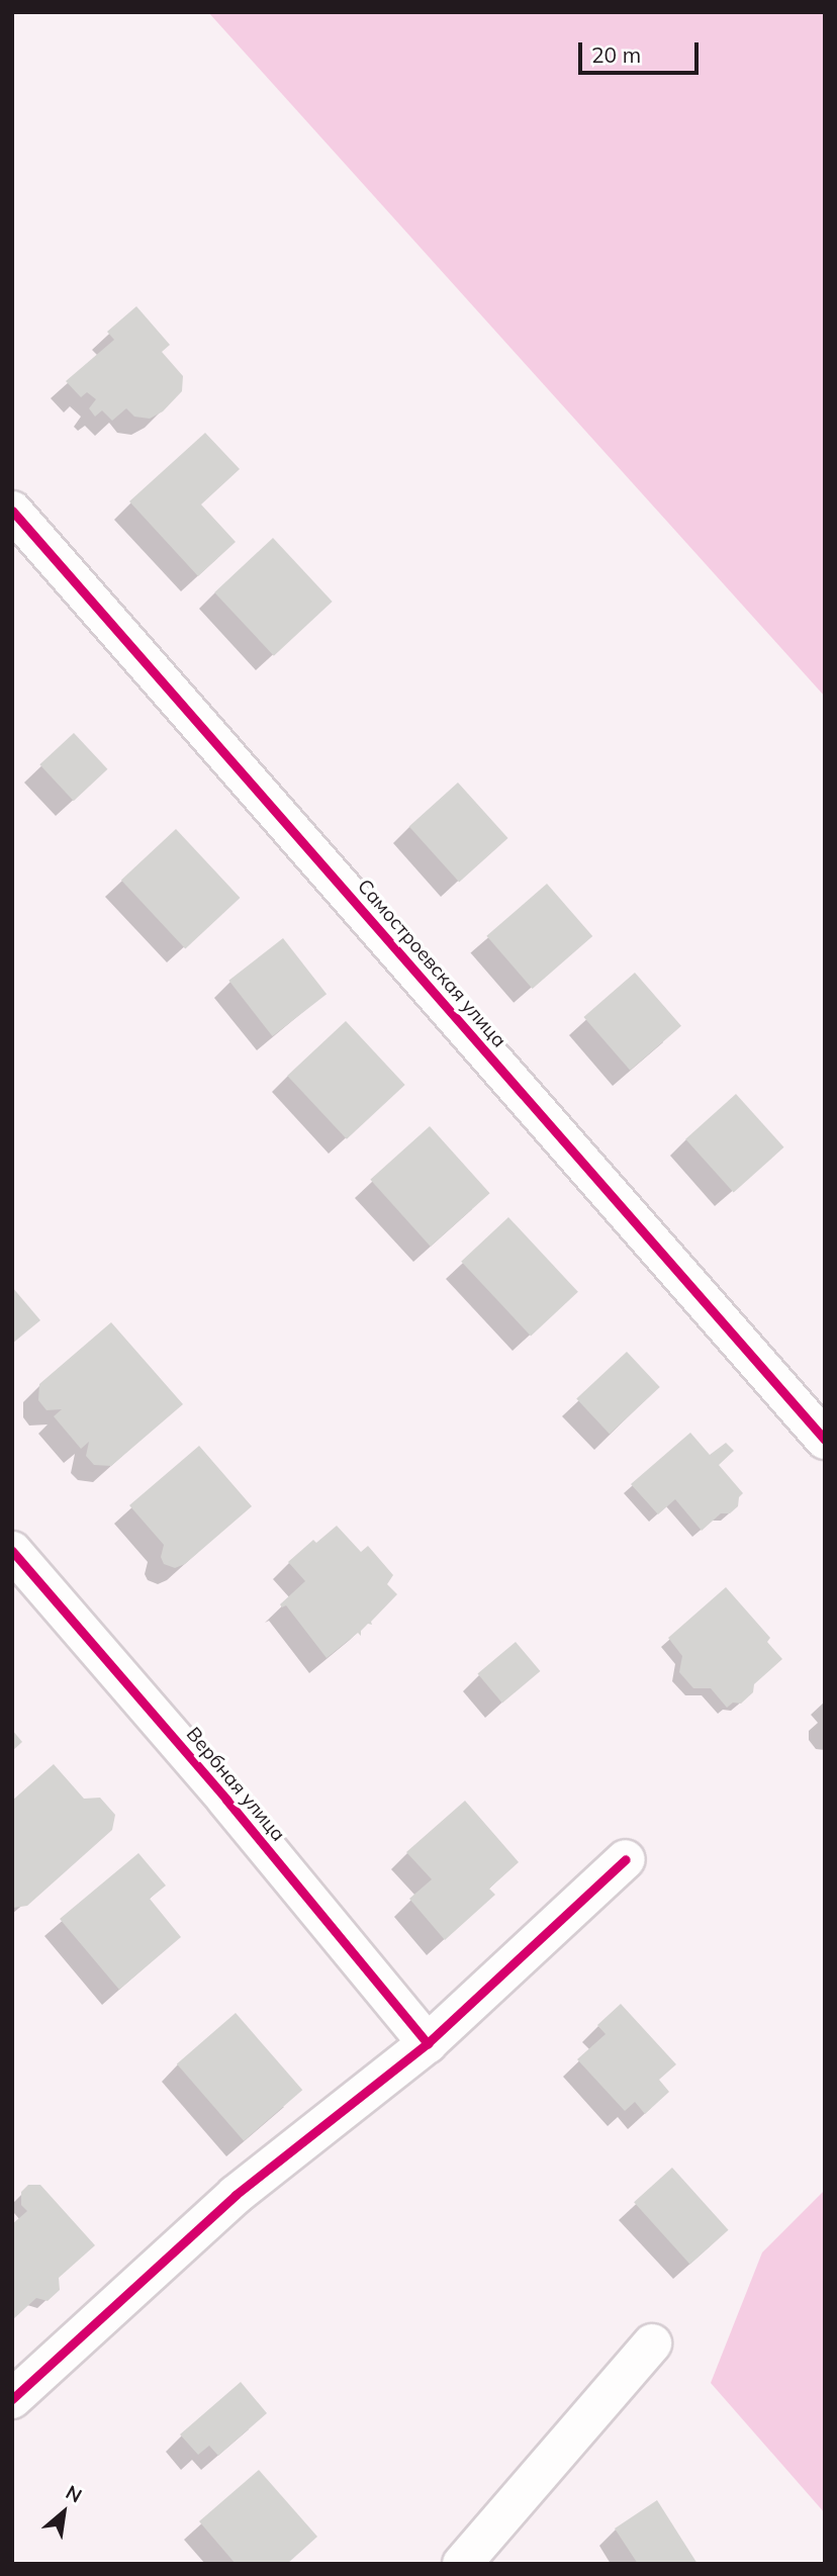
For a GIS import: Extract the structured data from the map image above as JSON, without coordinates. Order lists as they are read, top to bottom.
{
  "streets": {
    "street": ["Самостроевская улица", "Вербная улица"]
  },
  "scale_bar": "20 m",
  "north": "top right"
}
